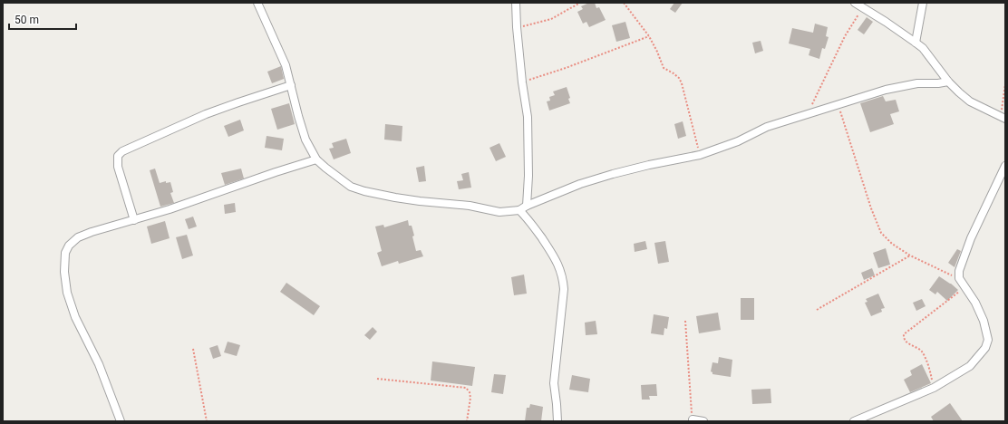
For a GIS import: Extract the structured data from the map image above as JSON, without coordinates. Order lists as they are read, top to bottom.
{
  "scale_bar": "50 m"
}
